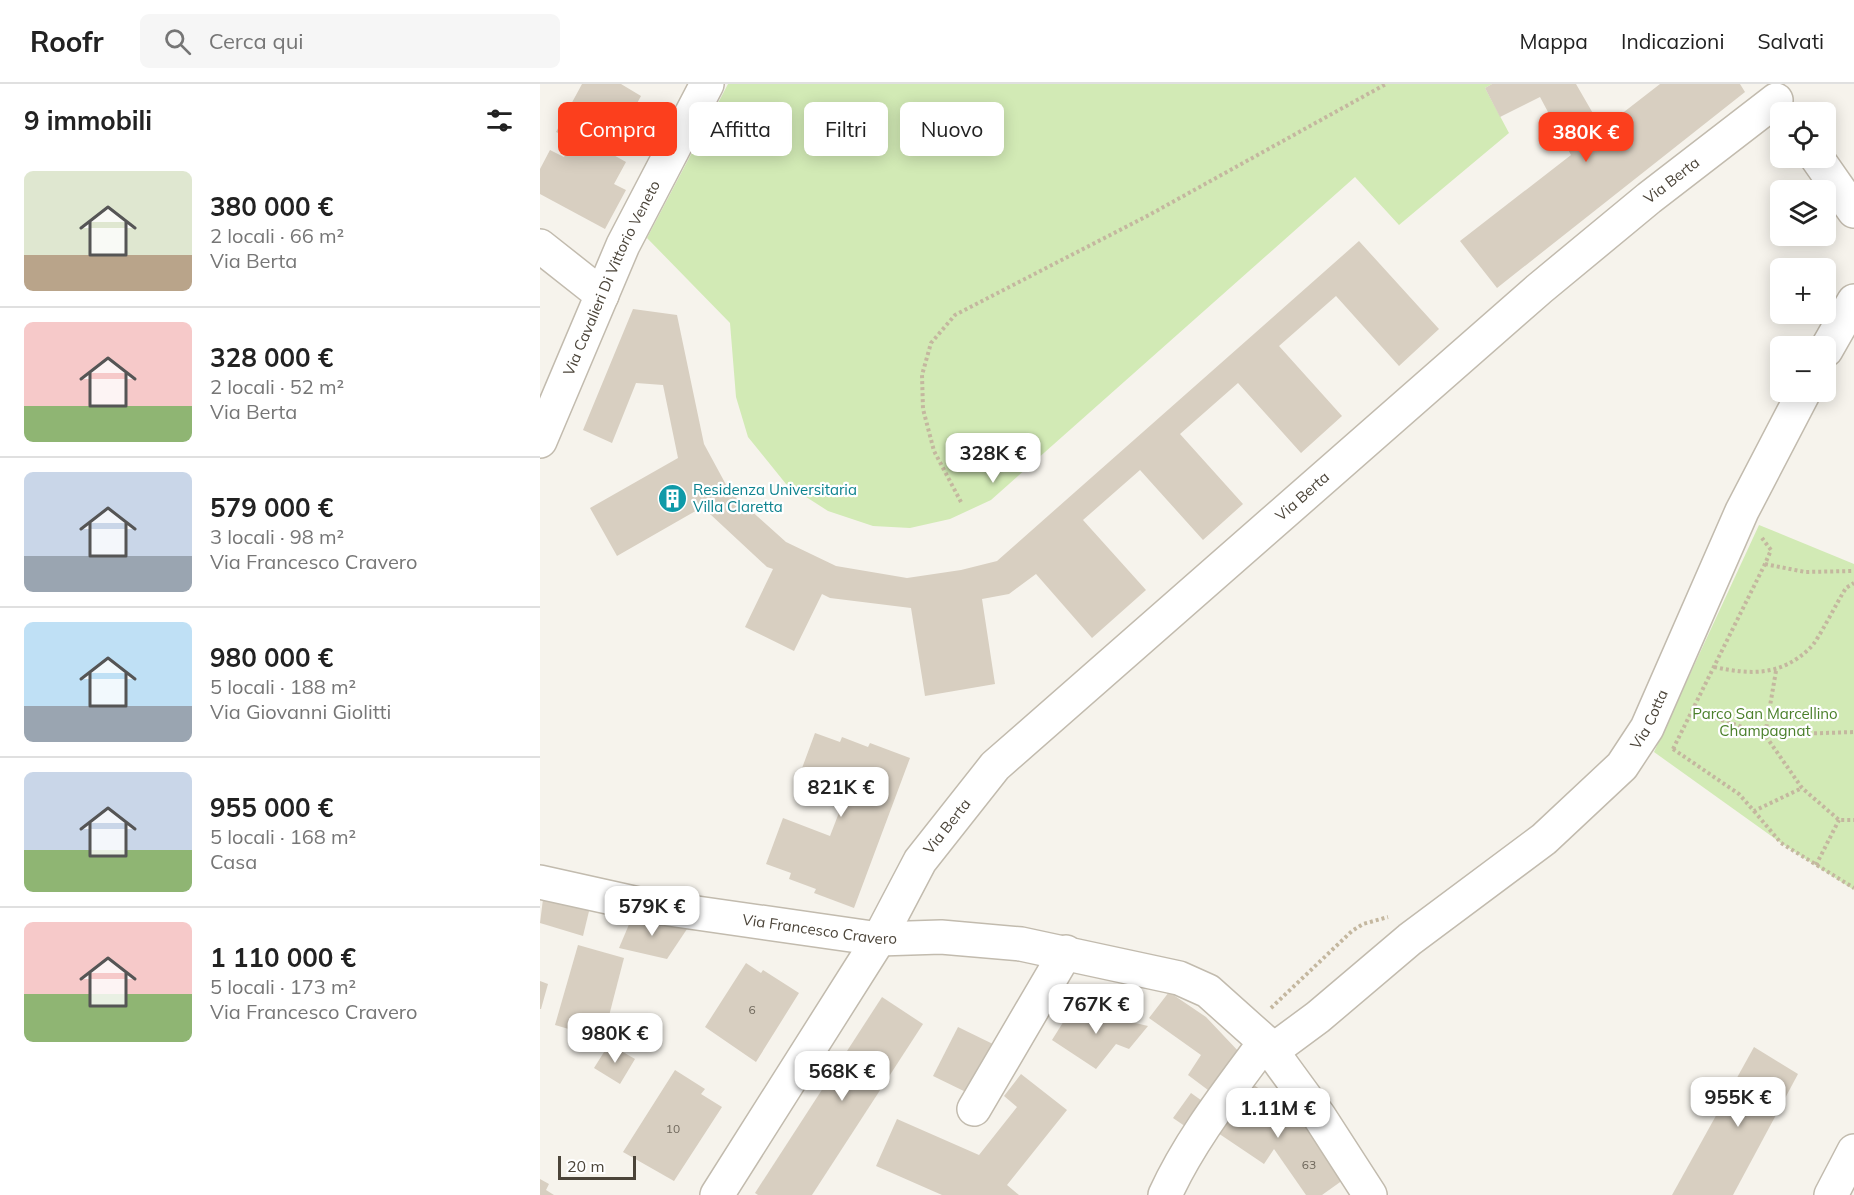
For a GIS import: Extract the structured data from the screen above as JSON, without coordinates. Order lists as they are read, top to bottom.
{
  "streets": {
    "street": [
      "Via Berta",
      "Via Cavalieri Di Vittorio Veneto",
      "Via Cotta",
      "Via Francesco Cravero"
    ]
  },
  "crossings": [
    ["Via Berta", "Via Francesco Cravero"],
    ["Via Cotta", "Via Francesco Cravero"]
  ],
  "parks": ["Parco San Marcellino Champagnat"],
  "places": {
    "building": ["Residenza Universitaria Villa Claretta"]
  },
  "house_numbers": ["6", "10", "63"],
  "scale_bar": "20 m",
  "page": {
    "header": "Roofr",
    "search": "Cerca qui",
    "nav": ["Mappa", "Indicazioni", "Salvati"],
    "heading": "9 immobili",
    "map_buttons": ["+", "−"],
    "chip": [
      "Compra",
      "Affitta",
      "Filtri",
      "Nuovo"
    ],
    "price": [
      "380K €",
      "328K €",
      "821K €",
      "579K €",
      "767K €",
      "980K €",
      "568K €",
      "955K €",
      "1.11M €"
    ],
    "list": [
      {
        "name": "380 000 €",
        "note": "2 locali · 66 m² · Via Berta"
      },
      {
        "name": "328 000 €",
        "note": "2 locali · 52 m² · Via Berta"
      },
      {
        "name": "579 000 €",
        "note": "3 locali · 98 m² · Via Francesco Cravero"
      },
      {
        "name": "980 000 €",
        "note": "5 locali · 188 m² · Via Giovanni Giolitti"
      },
      {
        "name": "955 000 €",
        "note": "5 locali · 168 m² · Casa"
      },
      {
        "name": "1 110 000 €",
        "note": "5 locali · 173 m² · Via Francesco Cravero"
      }
    ],
    "scale": "20 m"
  }
}
